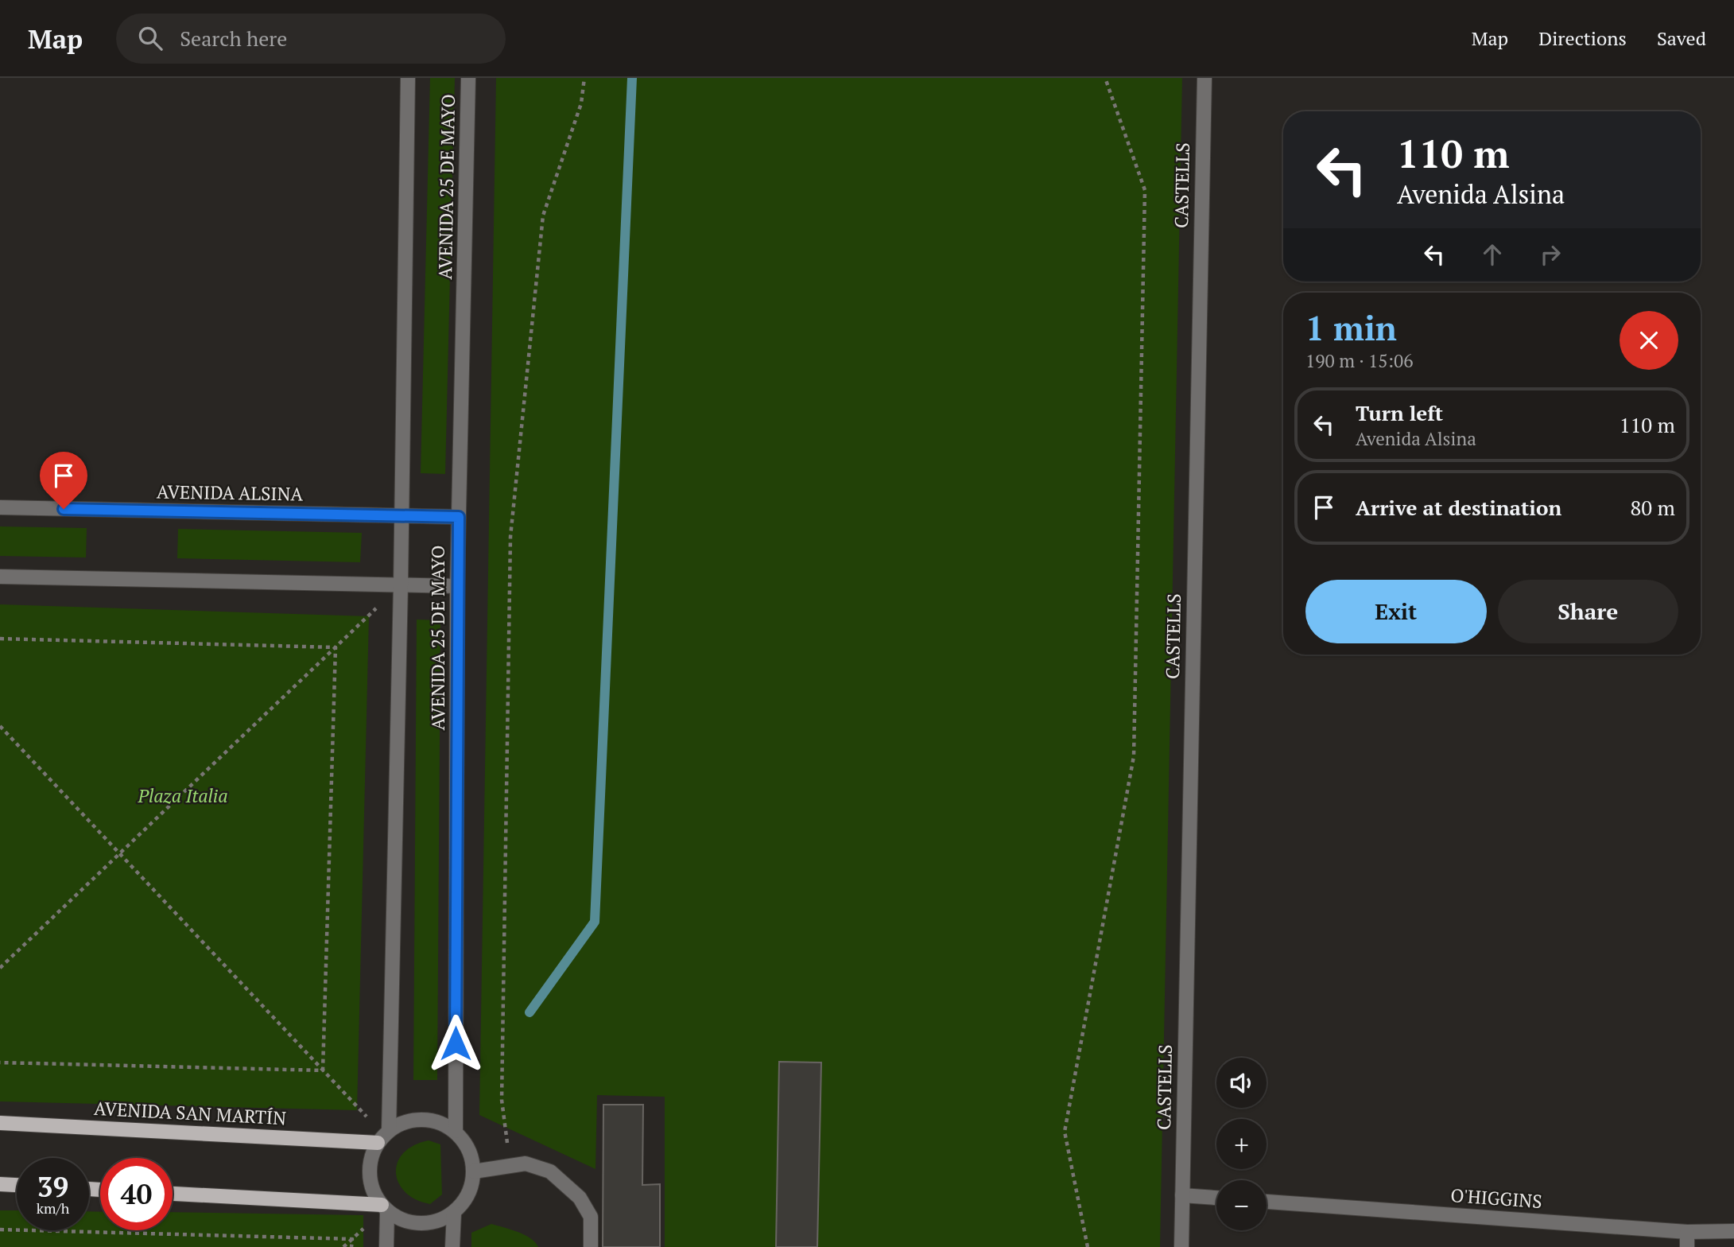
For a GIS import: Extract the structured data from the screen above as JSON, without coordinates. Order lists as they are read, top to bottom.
{
  "streets": {
    "main road": ["AVENIDA SAN MARTÍN"],
    "street": [
      "CASTELLS",
      "AVENIDA 25 DE MAYO",
      "AVENIDA ALSINA",
      "O'HIGGINS"
    ]
  },
  "crossings": [
    ["AVENIDA 25 DE MAYO", "AVENIDA ALSINA"],
    ["AVENIDA 25 DE MAYO", "AVENIDA SAN MARTÍN"]
  ],
  "parks": ["Plaza Italia"],
  "page": {
    "header": "Map",
    "search": "Search here",
    "nav": ["Map", "Directions", "Saved"],
    "turn": ["110 m", "Avenida Alsina"],
    "heading": ["1 min", "190 m · 15:06"],
    "list": [
      {
        "name": "Turn left",
        "note": "Avenida Alsina",
        "value": "110 m"
      },
      {
        "name": "Arrive at destination",
        "value": "80 m"
      }
    ],
    "buttons": ["Exit", "Share"],
    "map_buttons": ["+", "−"],
    "speed": "39 km/h",
    "limit": "40"
  }
}
